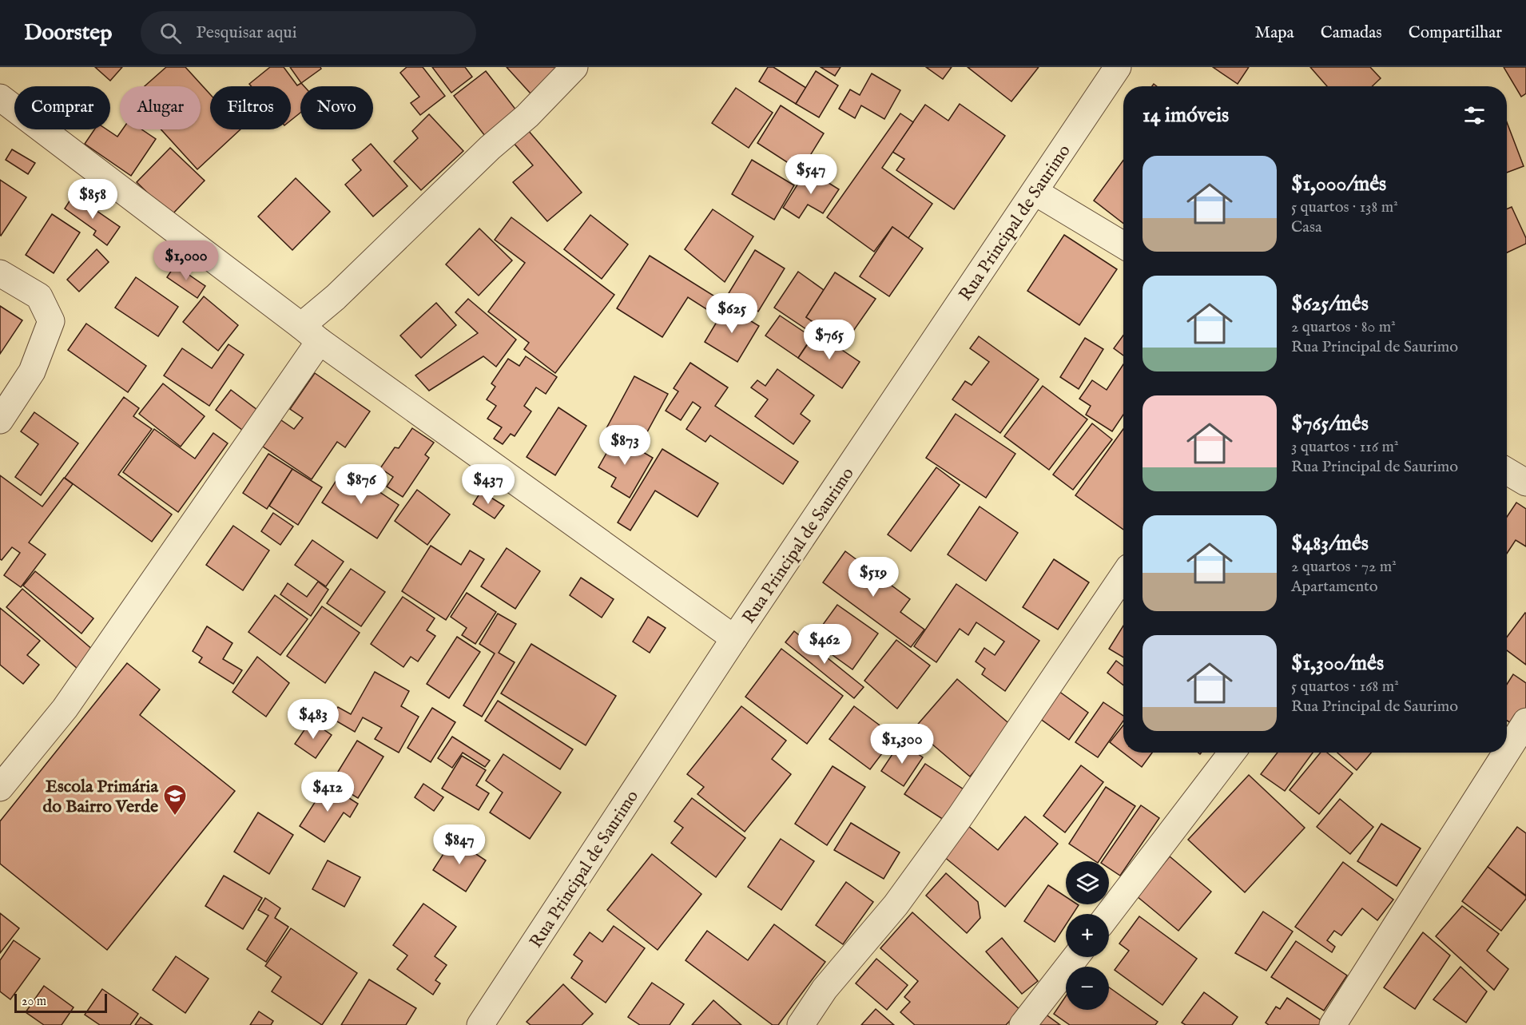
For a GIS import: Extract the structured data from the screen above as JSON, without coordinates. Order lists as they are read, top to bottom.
{
  "streets": {
    "street": ["Rua Principal de Saurimo"]
  },
  "places": {
    "school or university": ["Escola Primária do Bairro Verde"]
  },
  "scale_bar": "20 m",
  "page": {
    "header": "Doorstep",
    "search": "Pesquisar aqui",
    "nav": ["Mapa", "Camadas", "Compartilhar"],
    "chip": [
      "Comprar",
      "Alugar",
      "Filtros",
      "Novo"
    ],
    "heading": "14 imóveis",
    "list": [
      {
        "name": "$1,000/mês",
        "note": "5 quartos · 138 m² · Casa"
      },
      {
        "name": "$625/mês",
        "note": "2 quartos · 80 m² · Rua Principal de Saurimo"
      },
      {
        "name": "$765/mês",
        "note": "3 quartos · 116 m² · Rua Principal de Saurimo"
      },
      {
        "name": "$483/mês",
        "note": "2 quartos · 72 m² · Apartamento"
      },
      {
        "name": "$1,300/mês",
        "note": "5 quartos · 168 m² · Rua Principal de Saurimo"
      }
    ],
    "price": [
      "$547",
      "$858",
      "$1,000",
      "$625",
      "$765",
      "$873",
      "$876",
      "$437",
      "$519",
      "$462",
      "$483",
      "$1,300",
      "$412",
      "$847"
    ],
    "map_buttons": ["+", "−"],
    "scale": "20 m"
  }
}
